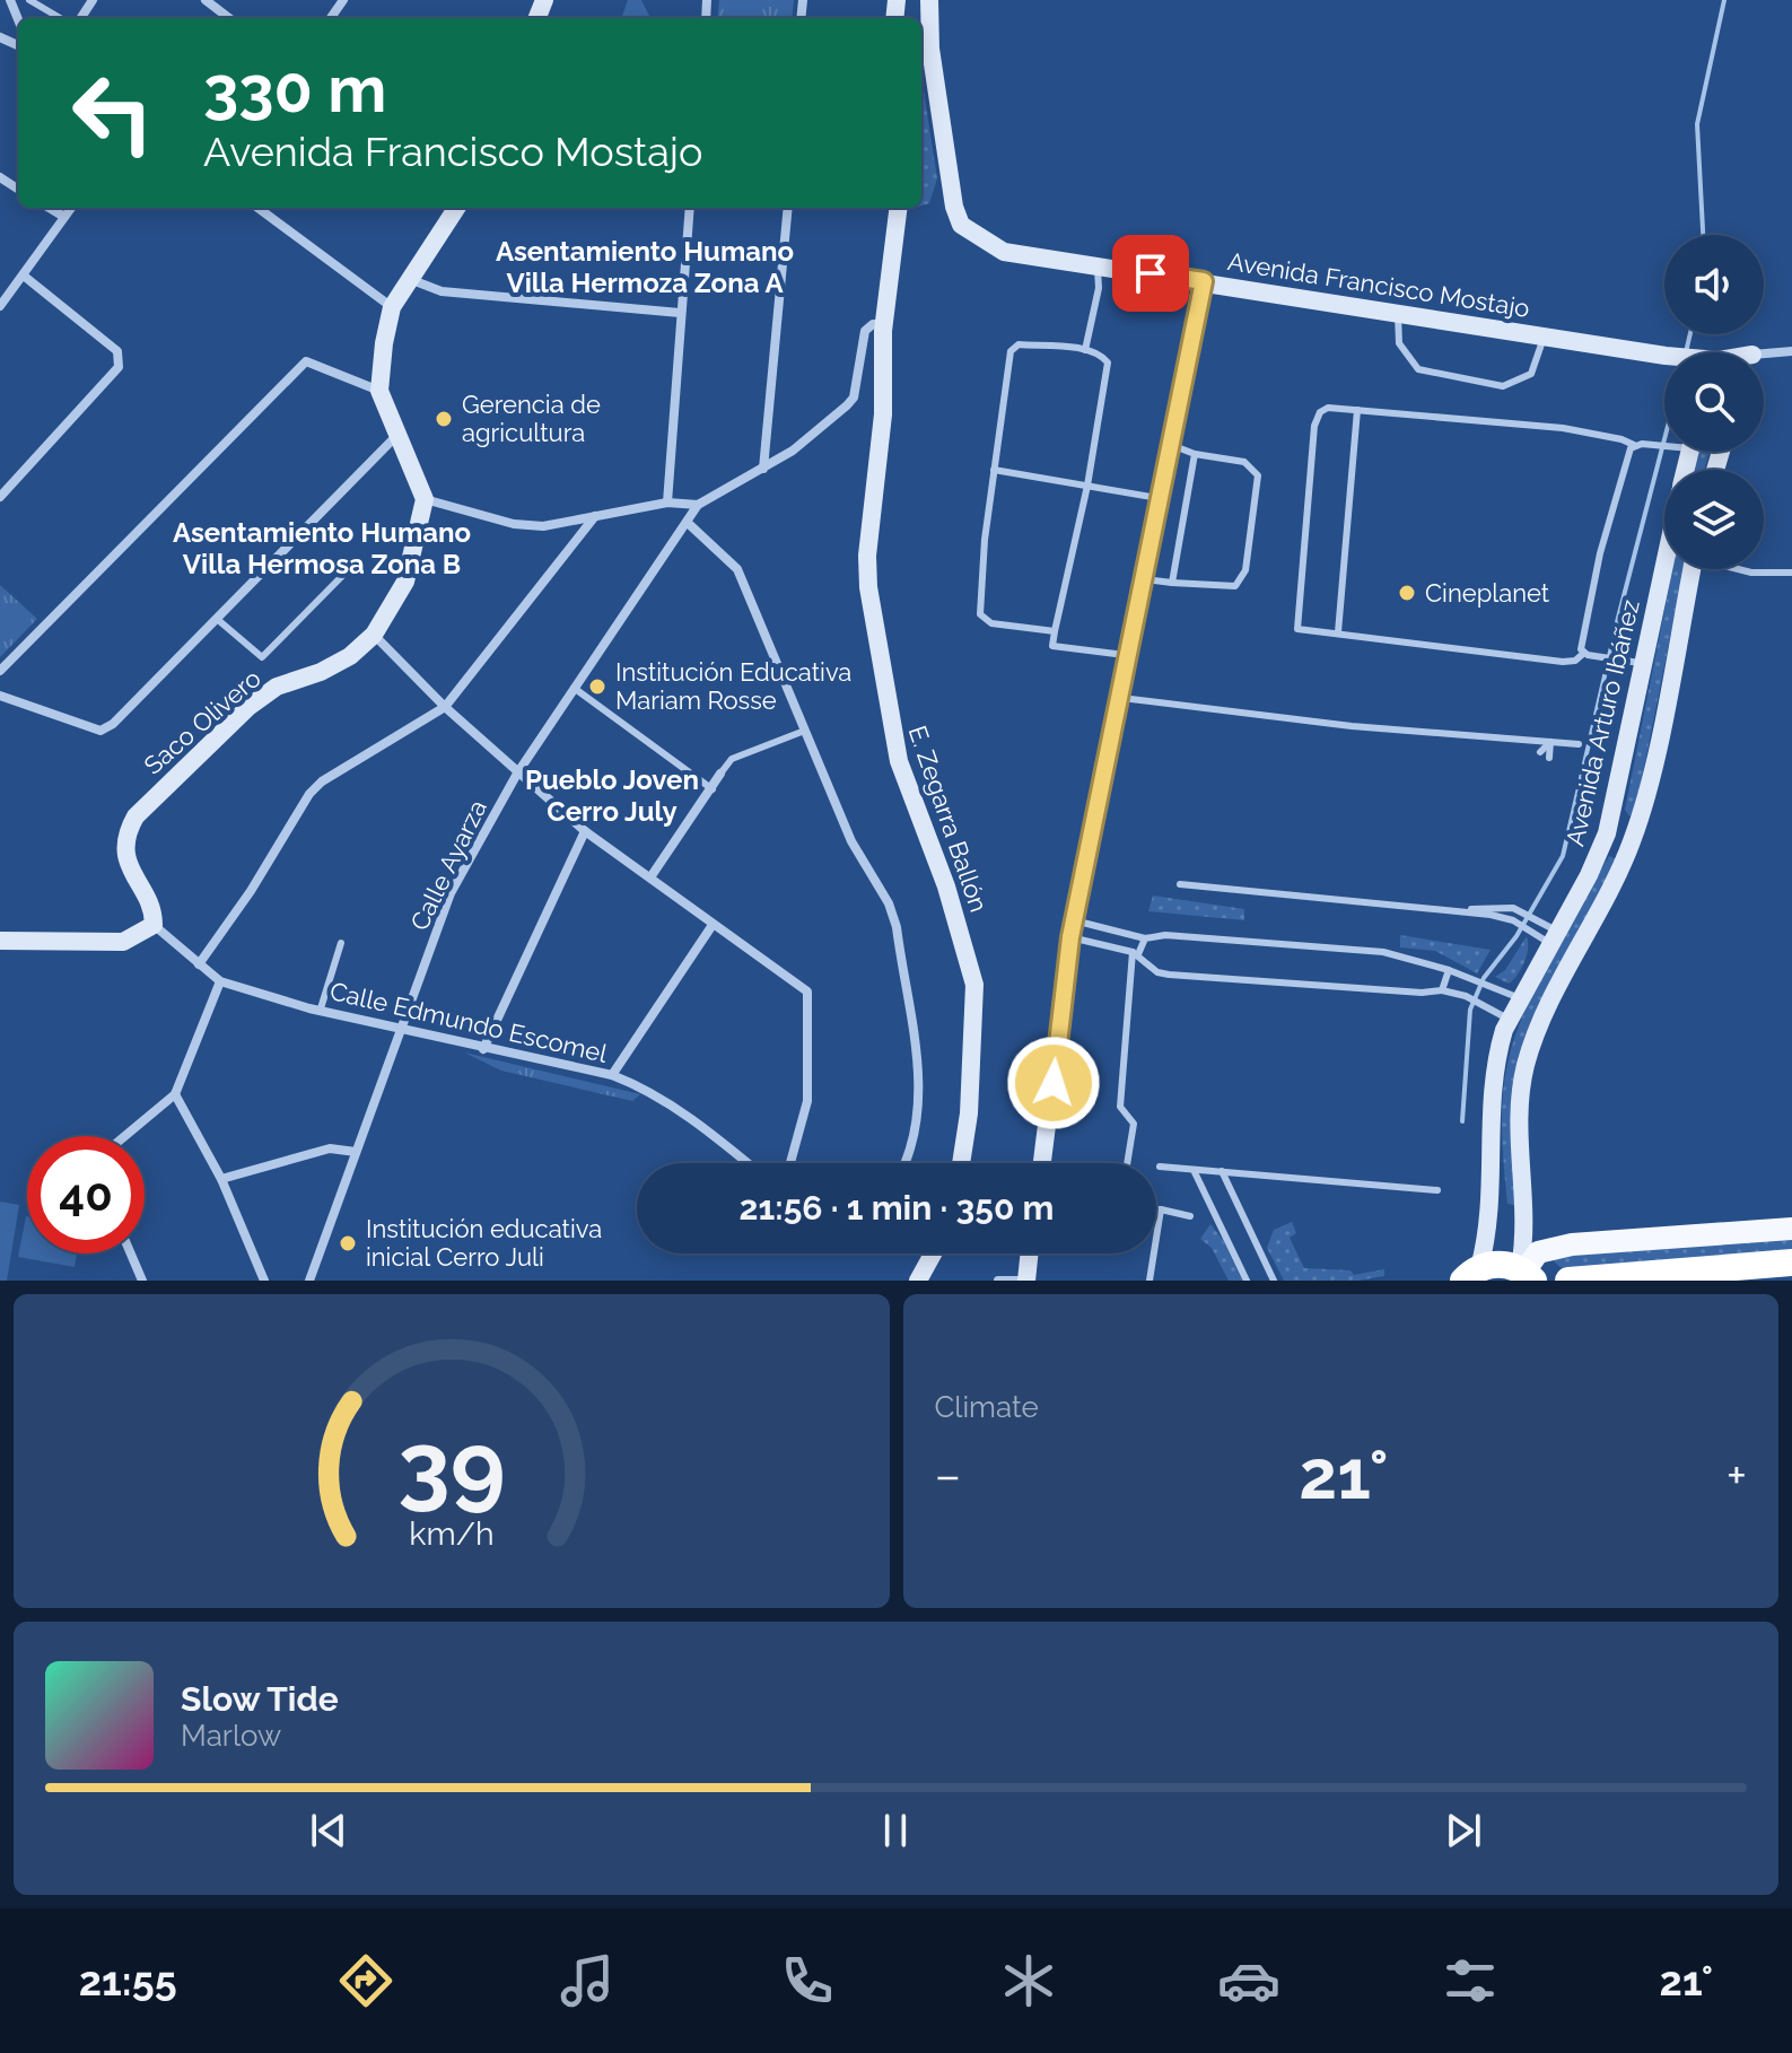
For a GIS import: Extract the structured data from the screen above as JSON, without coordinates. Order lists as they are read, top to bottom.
{
  "streets": {
    "street": [
      "Avenida Francisco Mostajo",
      "Saco Olivero",
      "Avenida Arturo Ibáñez",
      "E. Zegarra Ballón",
      "Calle Ayarza",
      "Calle Edmundo Escomel"
    ]
  },
  "crossings": [
    ["Saco Olivero", "Calle Edmundo Escomel"],
    ["Calle Ayarza", "Calle Edmundo Escomel"]
  ],
  "districts": ["Asentamiento Humano Villa Hermoza Zona A", "Asentamiento Humano Villa Hermosa Zona B", "Pueblo Joven Cerro July"],
  "places": [
    "Gerencia de agricultura",
    "Cineplanet",
    "Institución Educativa Mariam Rosse",
    "Institución educativa inicial Cerro Juli"
  ],
  "page": {
    "turn": ["330 m", "Avenida Francisco Mostajo"],
    "limit": "40",
    "trip": "21:56 · 1 min · 350 m",
    "tile": "Climate",
    "heat": ["−", "21°", "+"],
    "song": ["Slow Tide", "Marlow"],
    "tabs": ["21:55", "21°"],
    "gauge": ["39", "km/h"]
  }
}
